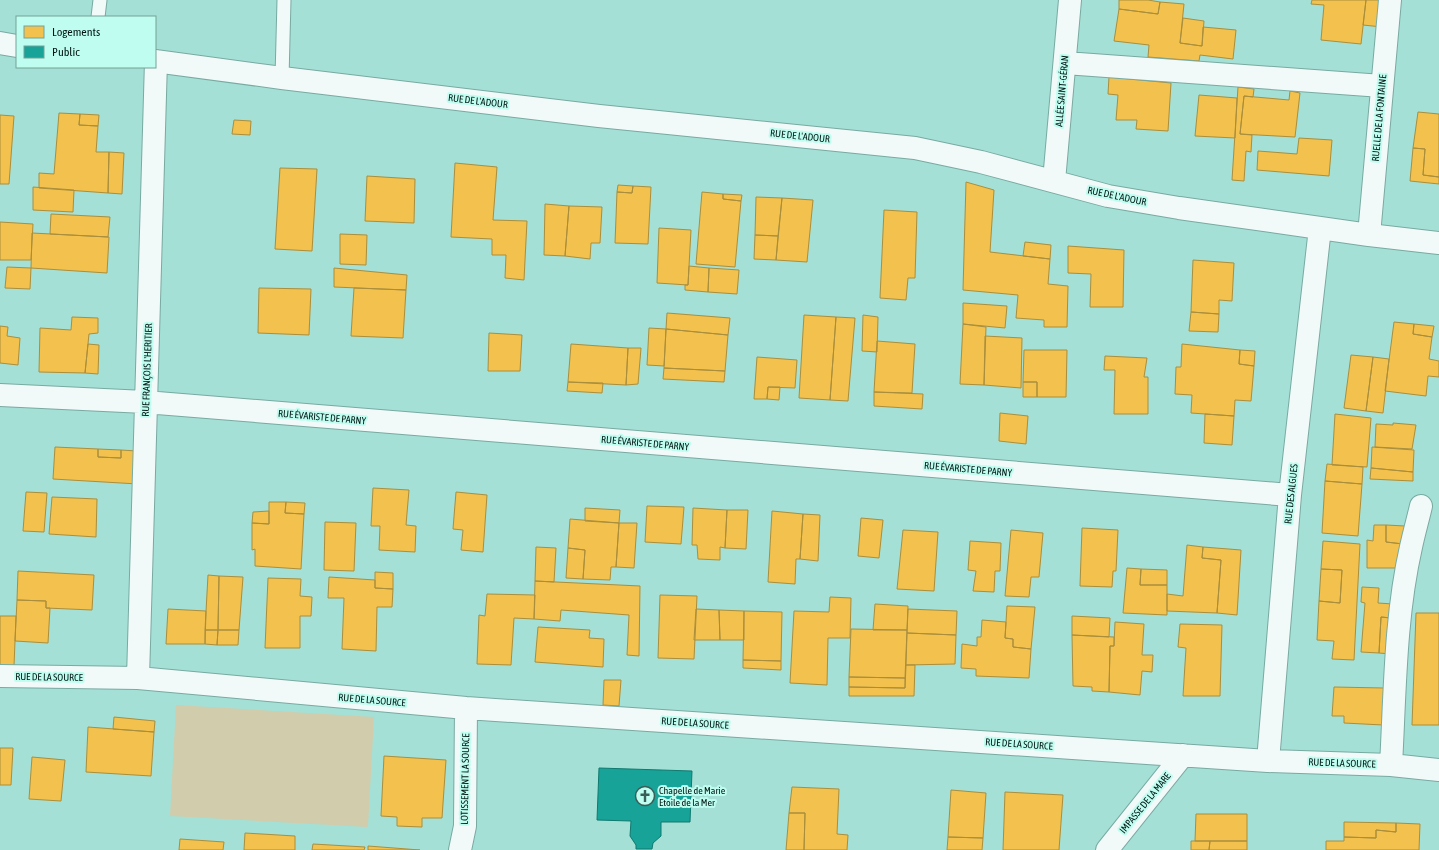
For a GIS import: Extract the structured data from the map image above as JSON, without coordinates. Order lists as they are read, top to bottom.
{
  "streets": {
    "street": [
      "ALLÉE SAINT-GÉRAN",
      "RUE DE L'ADOUR",
      "RUELLE DE LA FONTAINE",
      "RUE FRANÇOIS L'HERITIER",
      "RUE ÉVARISTE DE PARNY",
      "RUE DES ALGUES",
      "RUE DE LA SOURCE",
      "LOTISSEMENT LA SOURCE",
      "IMPASSE DE LA MARE"
    ]
  },
  "crossings": [
    ["ALLÉE SAINT-GÉRAN", "RUE DE L'ADOUR"],
    ["RUE DE L'ADOUR", "RUELLE DE LA FONTAINE"],
    ["RUE DE L'ADOUR", "RUE DES ALGUES"],
    ["RUE FRANÇOIS L'HERITIER", "RUE ÉVARISTE DE PARNY"],
    ["RUE FRANÇOIS L'HERITIER", "RUE DE LA SOURCE"],
    ["RUE ÉVARISTE DE PARNY", "RUE DES ALGUES"],
    ["RUE DES ALGUES", "RUE DE LA SOURCE"],
    ["RUE DE LA SOURCE", "LOTISSEMENT LA SOURCE"],
    ["RUE DE LA SOURCE", "IMPASSE DE LA MARE"]
  ],
  "places": {
    "church": ["Chapelle de Marie Etoile de la Mer"]
  },
  "legend": ["Logements", "Public"]
}
